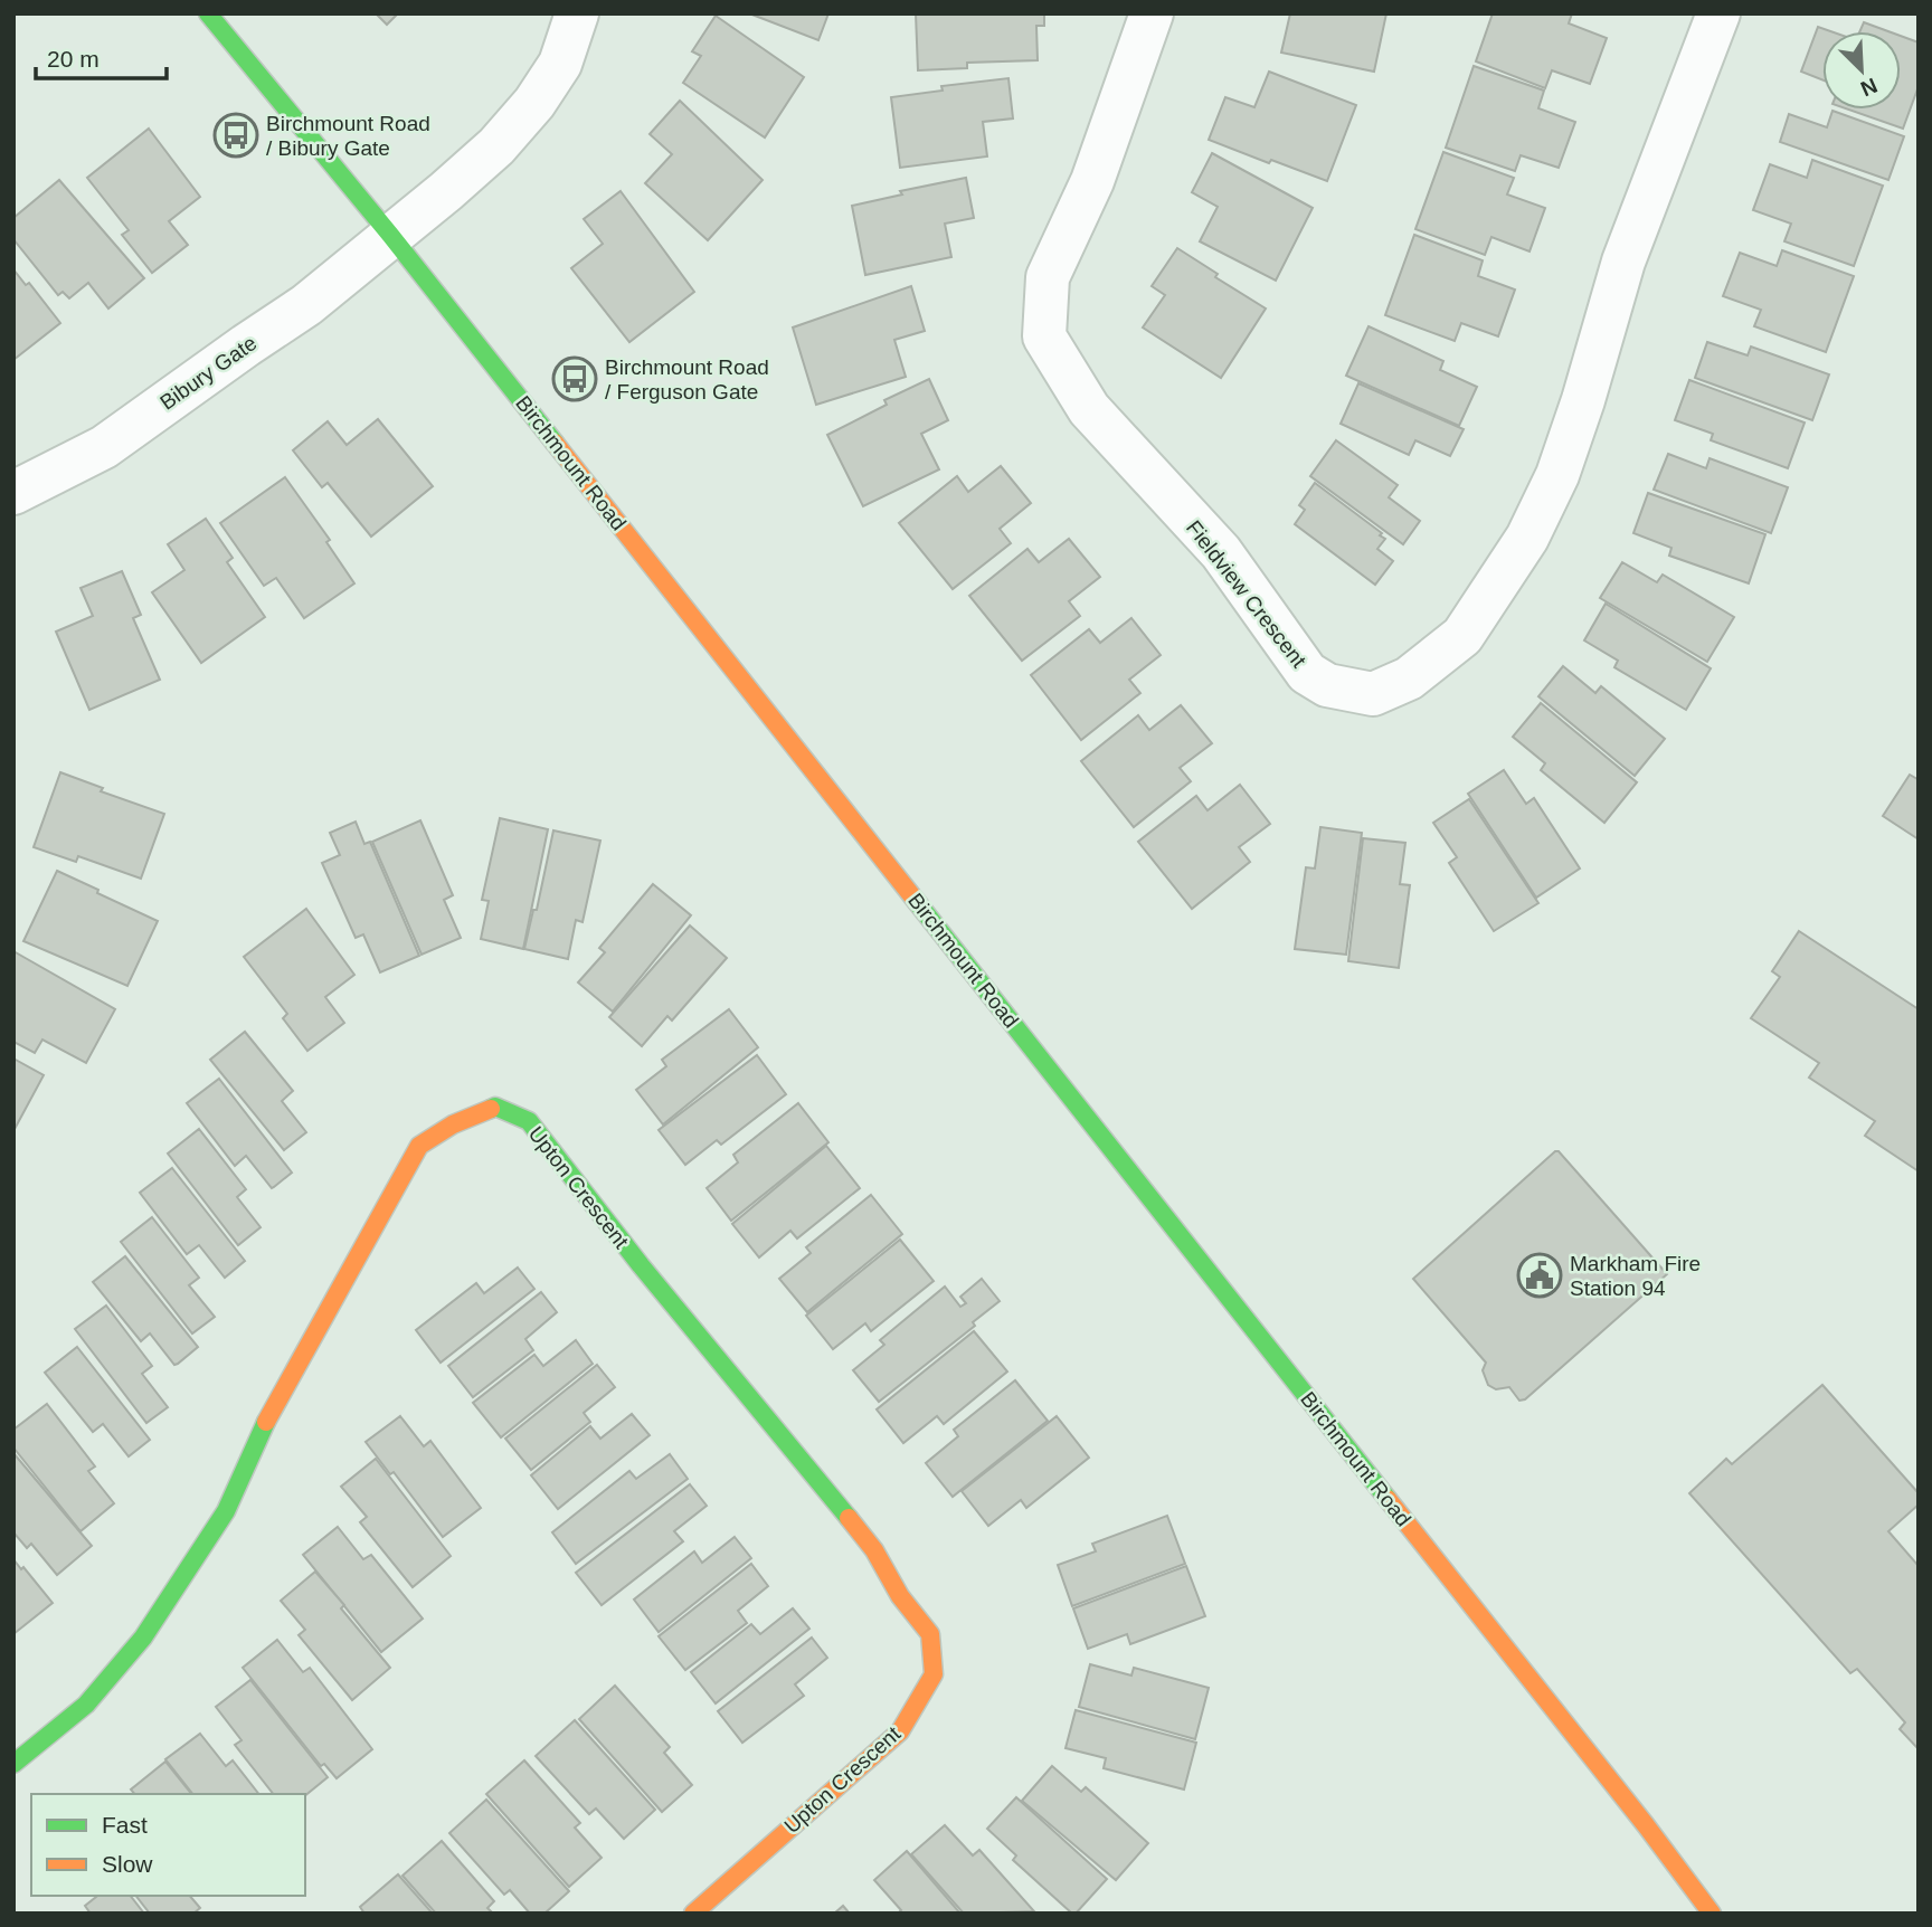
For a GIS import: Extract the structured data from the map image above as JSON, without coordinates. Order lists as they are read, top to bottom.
{
  "streets": {
    "main road": ["Birchmount Road", "Upton Crescent"],
    "street": ["Bibury Gate", "Fieldview Crescent"]
  },
  "crossings": [
    ["Bibury Gate", "Birchmount Road"]
  ],
  "places": {
    "bus stop": ["Birchmount Road / Bibury Gate", "Birchmount Road / Ferguson Gate"],
    "public building": ["Markham Fire Station 94"]
  },
  "legend": ["Fast", "Slow"],
  "scale_bar": "20 m",
  "north": "bottom right"
}
